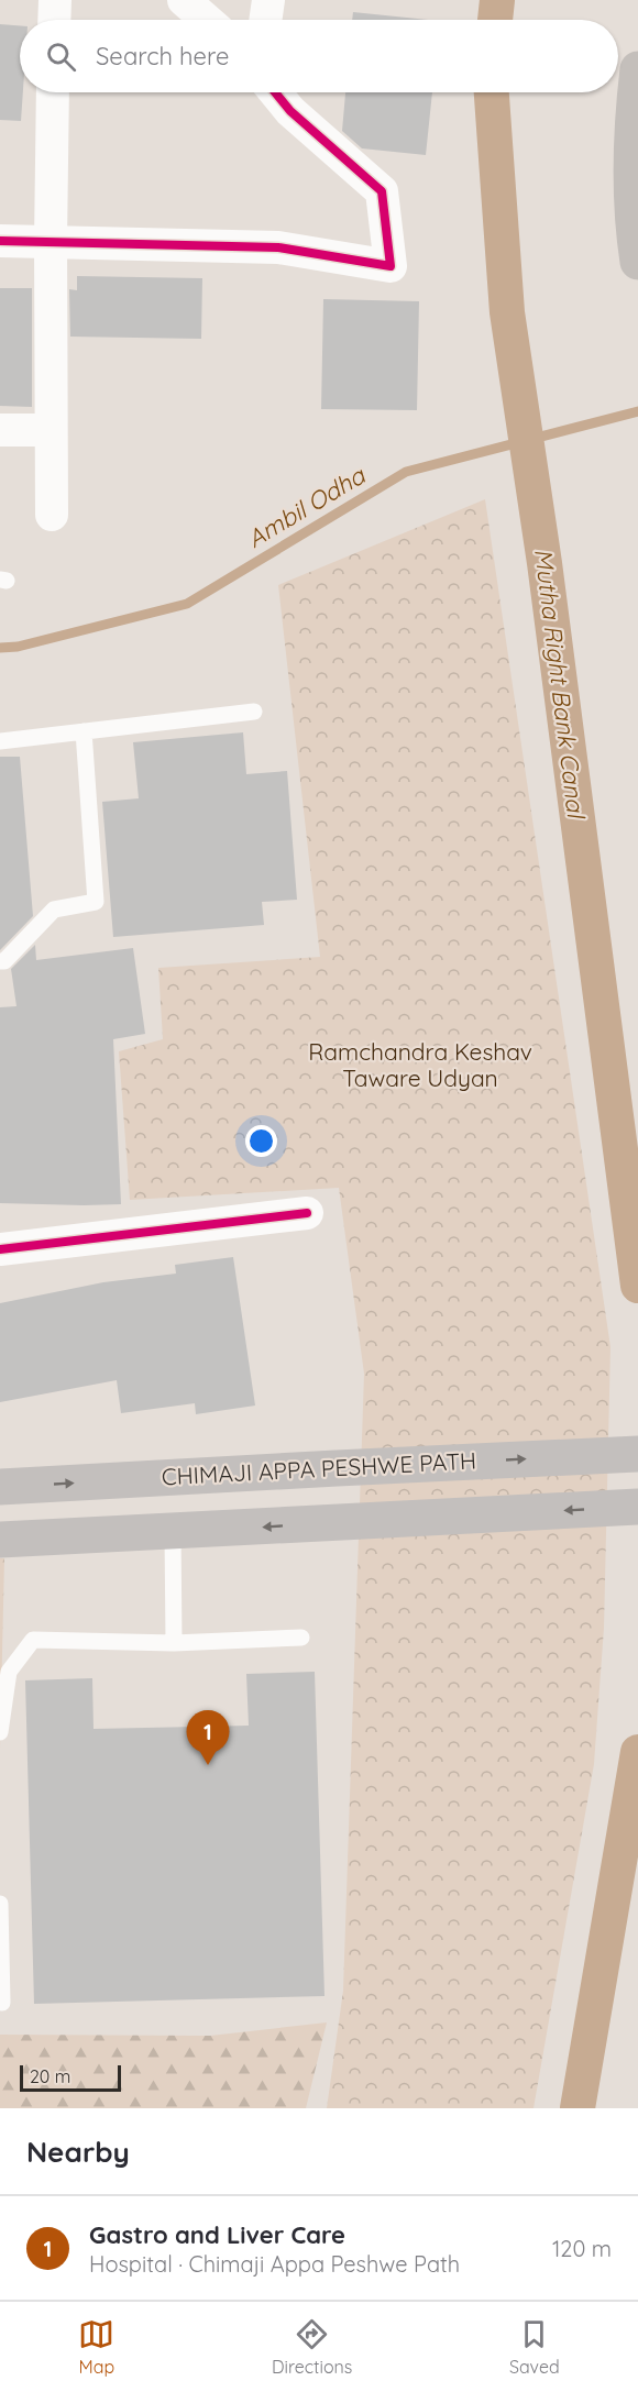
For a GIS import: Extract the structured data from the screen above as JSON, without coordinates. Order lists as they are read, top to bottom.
{
  "streets": {
    "main road": ["CHIMAJI APPA PESHWE PATH"]
  },
  "water": ["Ambil Odha", "Mutha Right Bank Canal"],
  "parks": ["Ramchandra Keshav Taware Udyan"],
  "scale_bar": "20 m",
  "page": {
    "search": "Search here",
    "pins": "1",
    "scale": "20 m",
    "heading": "Nearby",
    "list": [
      {
        "mark": "1",
        "name": "Gastro and Liver Care",
        "note": "Hospital · Chimaji Appa Peshwe Path",
        "value": "120 m"
      }
    ],
    "nav": ["Map", "Directions", "Saved"]
  }
}
